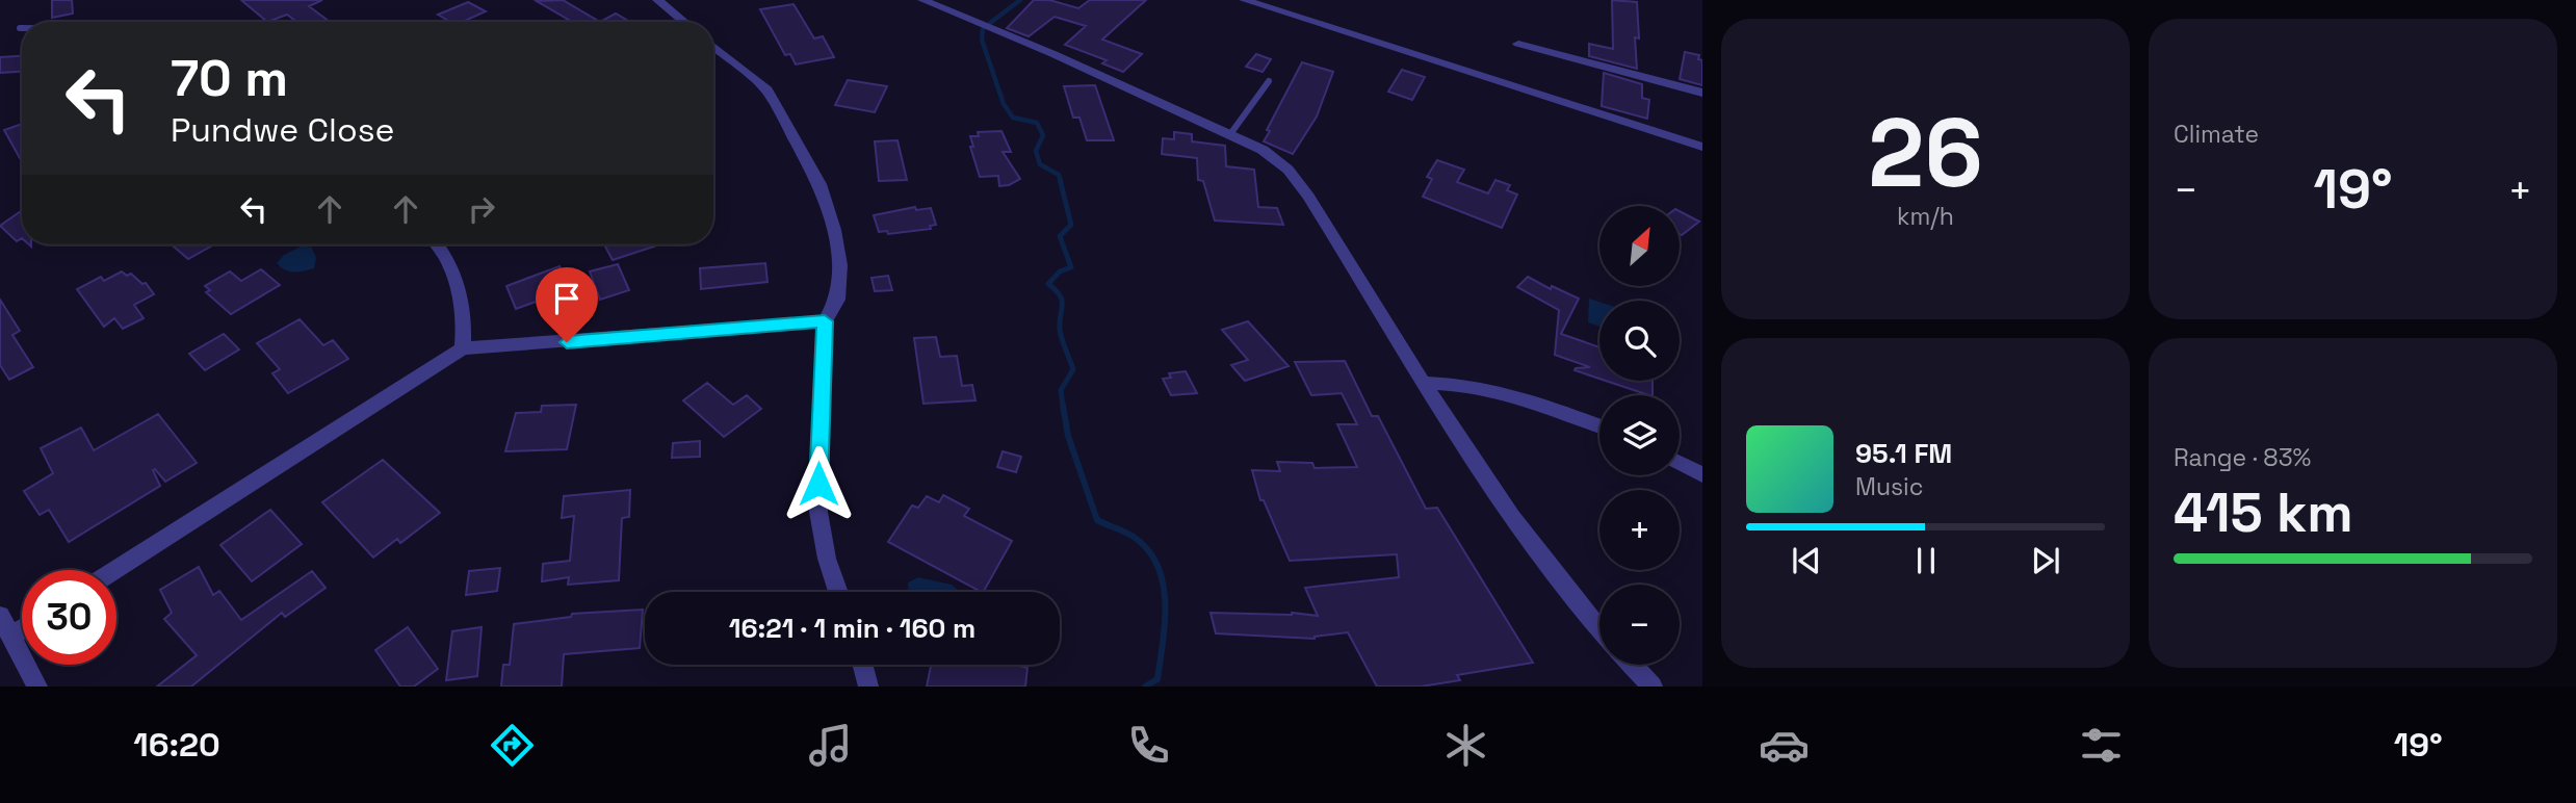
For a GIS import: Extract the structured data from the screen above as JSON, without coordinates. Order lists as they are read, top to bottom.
{
  "north": "top right",
  "page": {
    "tile": [
      ["26", "km/h"],
      "Climate",
      ["Range · 83%", "415 km"]
    ],
    "turn": ["70 m", "Pundwe Close"],
    "heat": ["−", "19°", "+"],
    "map_buttons": ["+", "−"],
    "song": ["95.1 FM", "Music"],
    "limit": "30",
    "trip": "16:21 · 1 min · 160 m",
    "tabs": ["16:20", "19°"]
  }
}
